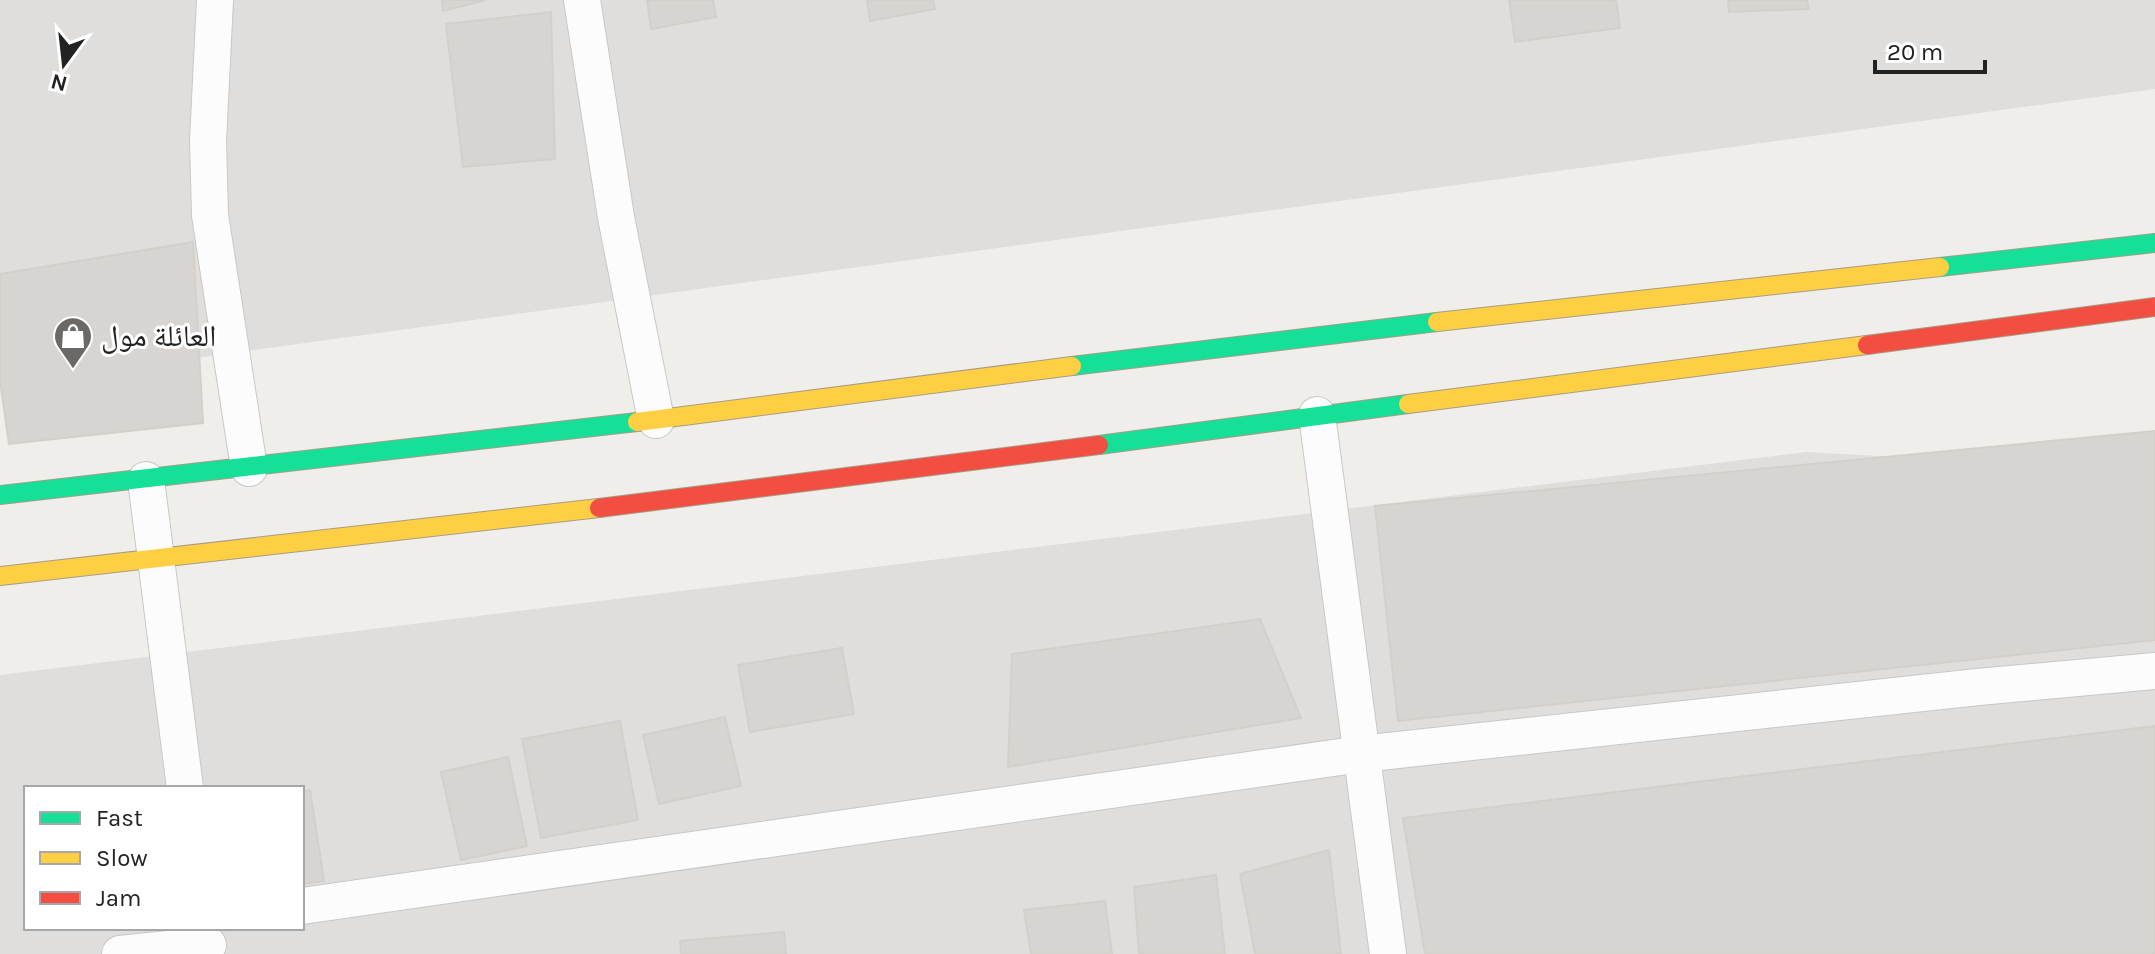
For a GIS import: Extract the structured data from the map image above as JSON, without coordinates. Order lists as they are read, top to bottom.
{
  "places": {
    "shop": ["العائلة مول"]
  },
  "legend": ["Fast", "Slow", "Jam"],
  "scale_bar": "20 m",
  "north": "bottom"
}
